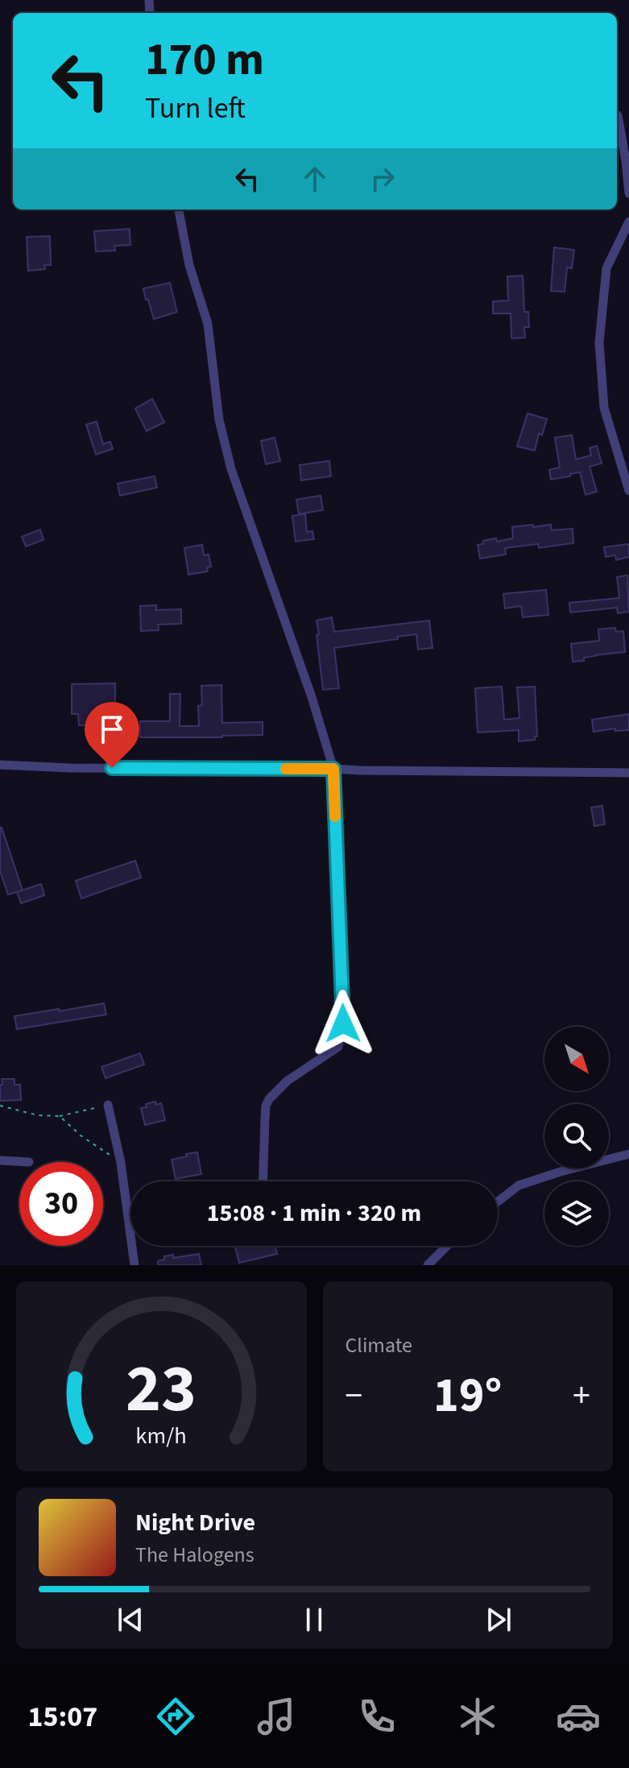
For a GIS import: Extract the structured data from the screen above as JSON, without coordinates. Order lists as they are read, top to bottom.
{
  "north": "bottom right",
  "page": {
    "turn": ["170 m", "Turn left"],
    "limit": "30",
    "trip": "15:08 · 1 min · 320 m",
    "tile": "Climate",
    "heat": ["−", "19°", "+"],
    "song": ["Night Drive", "The Halogens"],
    "tabs": "15:07",
    "gauge": ["23", "km/h"]
  }
}
